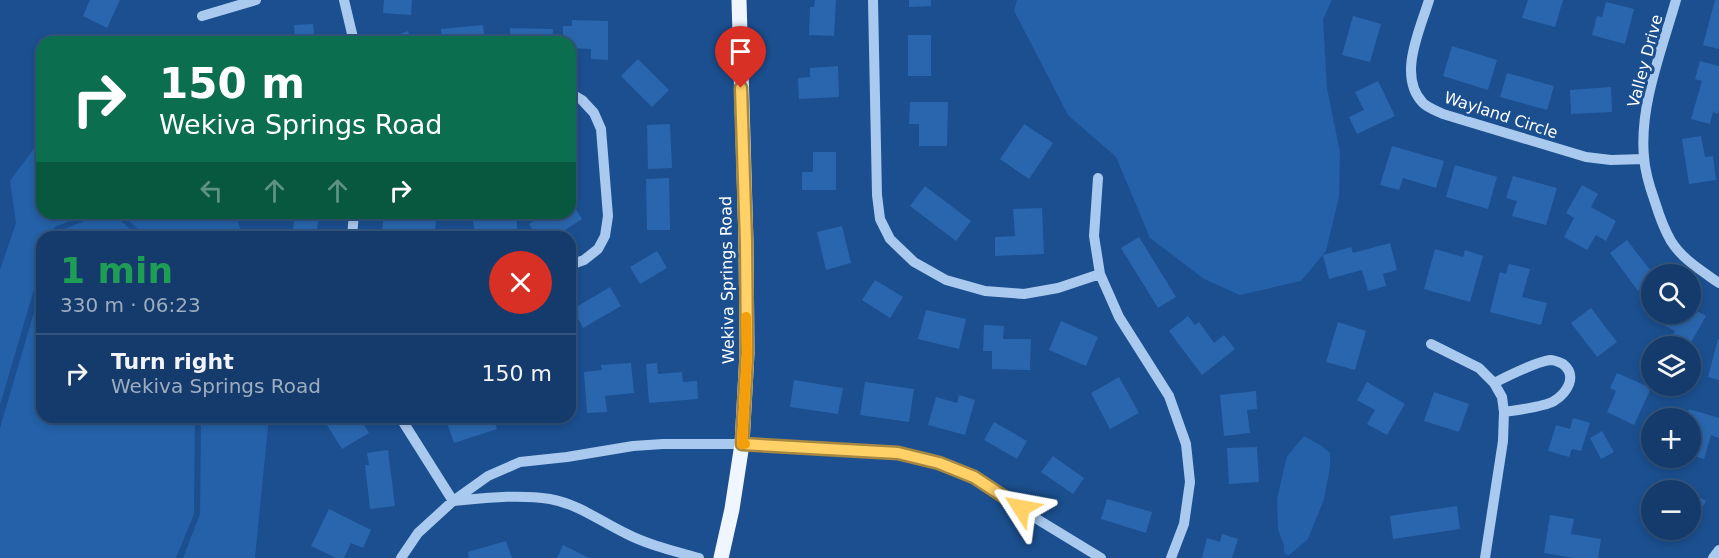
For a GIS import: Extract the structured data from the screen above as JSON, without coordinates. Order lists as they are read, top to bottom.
{
  "streets": {
    "main road": ["Wekiva Springs Road"],
    "street": ["Valley Drive", "Wayland Circle"]
  },
  "crossings": [
    ["Valley Drive", "Wayland Circle"]
  ],
  "page": {
    "turn": ["150 m", "Wekiva Springs Road"],
    "heading": ["1 min", "330 m · 06:23"],
    "map_buttons": ["+", "−"],
    "list": [
      {
        "name": "Turn right",
        "note": "Wekiva Springs Road",
        "value": "150 m"
      }
    ]
  }
}
